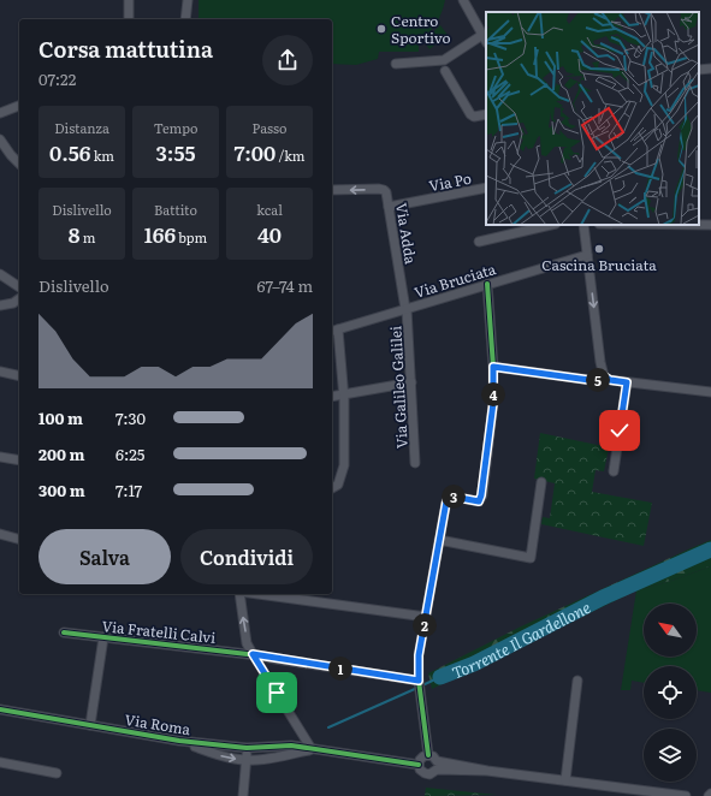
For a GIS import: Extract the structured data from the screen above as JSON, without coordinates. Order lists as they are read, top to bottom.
{
  "streets": {
    "street": [
      "Via Po",
      "Via Adda",
      "Via Bruciata",
      "Via Galileo Galilei",
      "Via Fratelli Calvi",
      "Via Roma"
    ]
  },
  "crossings": [
    ["Via Po", "Via Adda"],
    ["Via Adda", "Via Bruciata"],
    ["Via Adda", "Via Galileo Galilei"],
    ["Via Bruciata", "Via Galileo Galilei"]
  ],
  "water": ["Torrente Il Gardellone"],
  "places": ["Centro Sportivo", "Cascina Bruciata"],
  "north": "top left",
  "page": {
    "heading": ["Corsa mattutina", "07:22"],
    "stats": [
      ["Distanza", "0.56 km"],
      ["Tempo", "3:55"],
      ["Passo", "7:00 /km"],
      ["Dislivello", "8 m"],
      ["Battito", "166 bpm"],
      ["kcal", "40"]
    ],
    "chart": ["Dislivello", "67–74 m"],
    "pins": [
      "5",
      "4",
      "3",
      "2",
      "1"
    ],
    "list": [
      {
        "name": "100 m",
        "note": "7:30"
      },
      {
        "name": "200 m",
        "note": "6:25"
      },
      {
        "name": "300 m",
        "note": "7:17"
      }
    ],
    "buttons": ["Salva", "Condividi"]
  }
}
